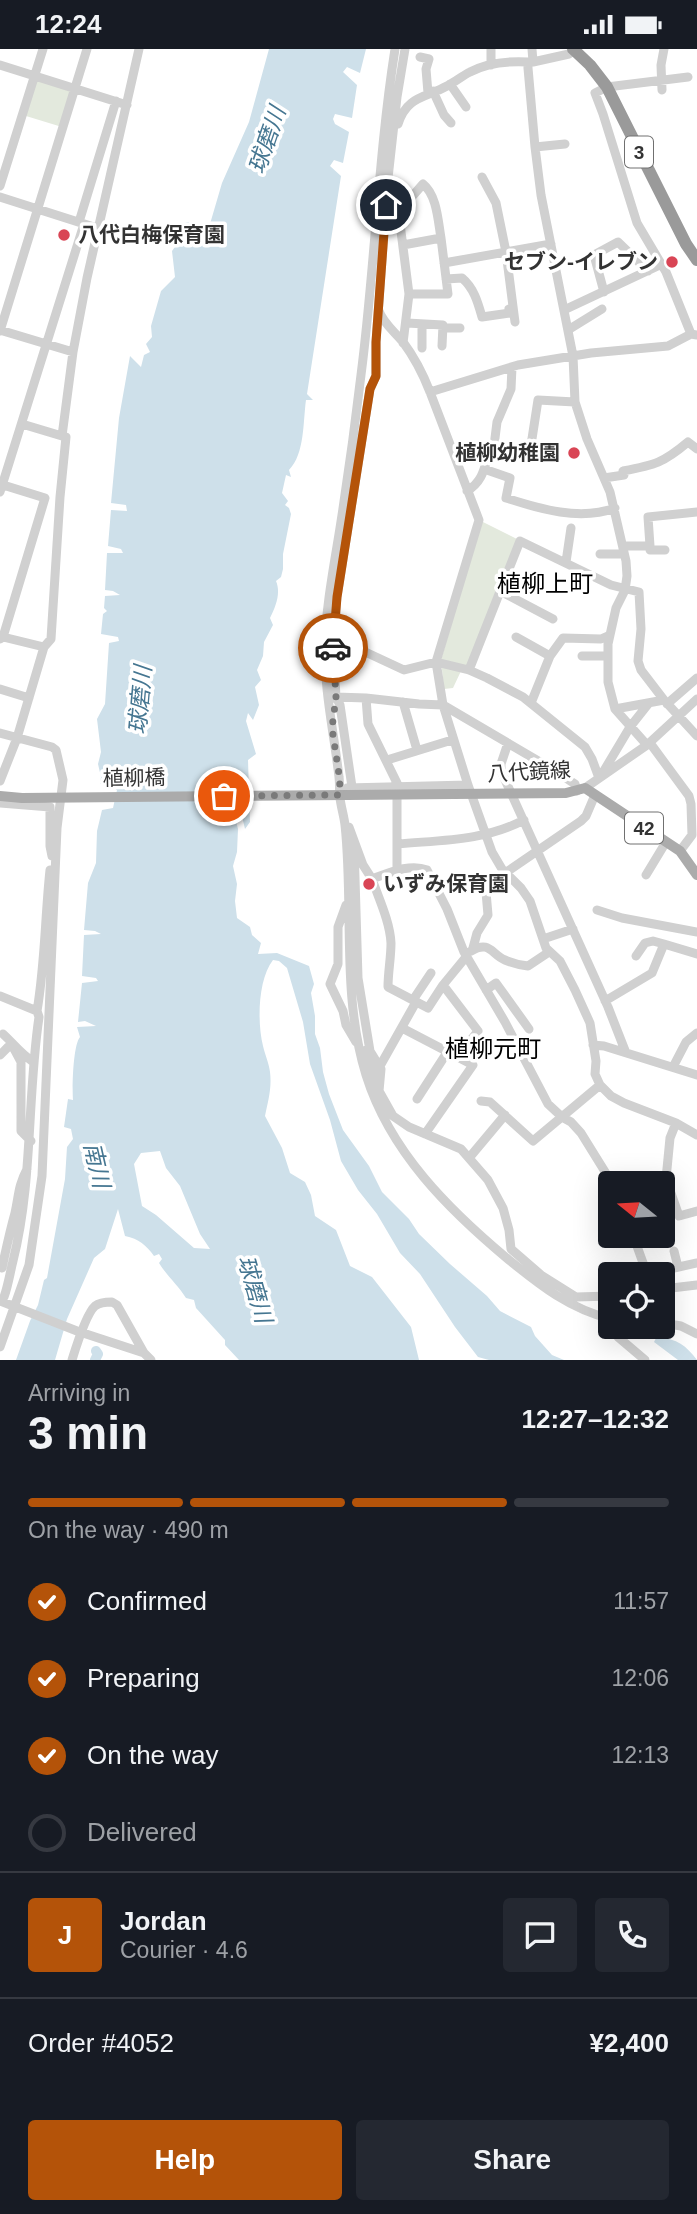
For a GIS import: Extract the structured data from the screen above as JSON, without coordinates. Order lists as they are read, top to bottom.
{
  "streets": {
    "highway": ["3"],
    "main road": ["八代鏡線", "植柳橋", "42"]
  },
  "crossings": [
    ["八代鏡線", "植柳橋"]
  ],
  "districts": ["植柳上町", "植柳元町"],
  "water": ["球磨川", "南川"],
  "places": [
    "八代白梅保育園",
    "セブン-イレブン",
    "植柳幼稚園",
    "いずみ保育園"
  ],
  "north": "left",
  "page": {
    "status": "12:24",
    "heading": ["3 min", "Arriving in", "12:27–12:32"],
    "panel": [
      "Jordan",
      "Courier · 4.6",
      "Order #4052",
      "¥2,400"
    ],
    "bar": "On the way · 490 m",
    "list": [
      ["Confirmed", "11:57"],
      ["Preparing", "12:06"],
      ["On the way", "12:13"],
      "Delivered"
    ],
    "round": "J",
    "buttons": ["Help", "Share"]
  }
}
